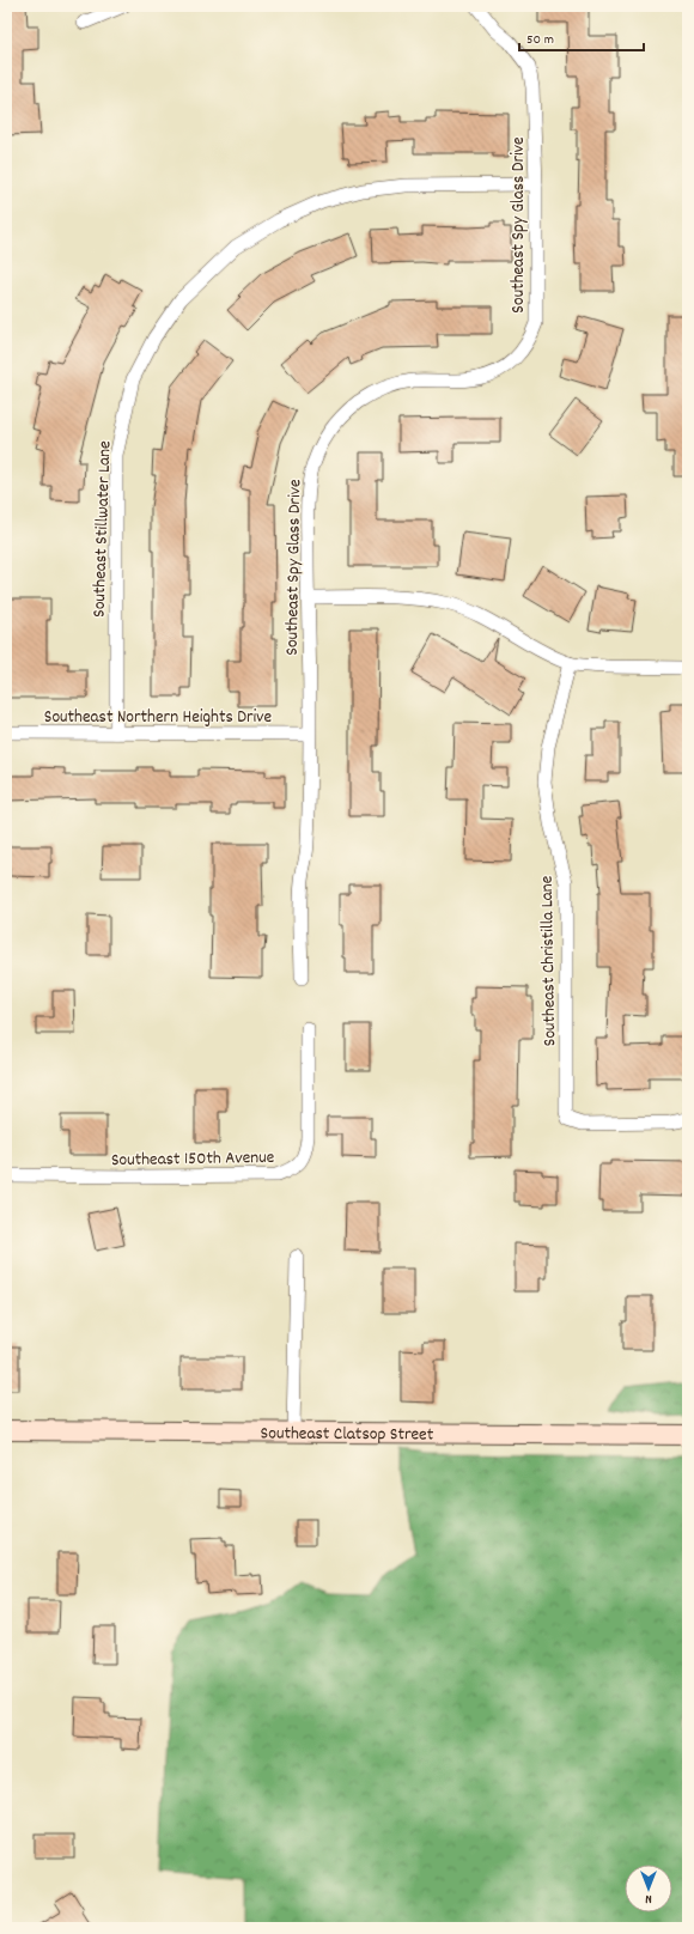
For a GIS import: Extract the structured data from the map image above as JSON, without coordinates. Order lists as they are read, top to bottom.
{
  "streets": {
    "street": [
      "Southeast Spy Glass Drive",
      "Southeast Stillwater Lane",
      "Southeast Northern Heights Drive",
      "Southeast Christilla Lane",
      "Southeast 150th Avenue",
      "Southeast Clatsop Street"
    ]
  },
  "crossings": [
    ["Southeast Spy Glass Drive", "Southeast Stillwater Lane"],
    ["Southeast Spy Glass Drive", "Southeast Northern Heights Drive"],
    ["Southeast Stillwater Lane", "Southeast Northern Heights Drive"]
  ],
  "scale_bar": "50 m",
  "north": "bottom"
}
